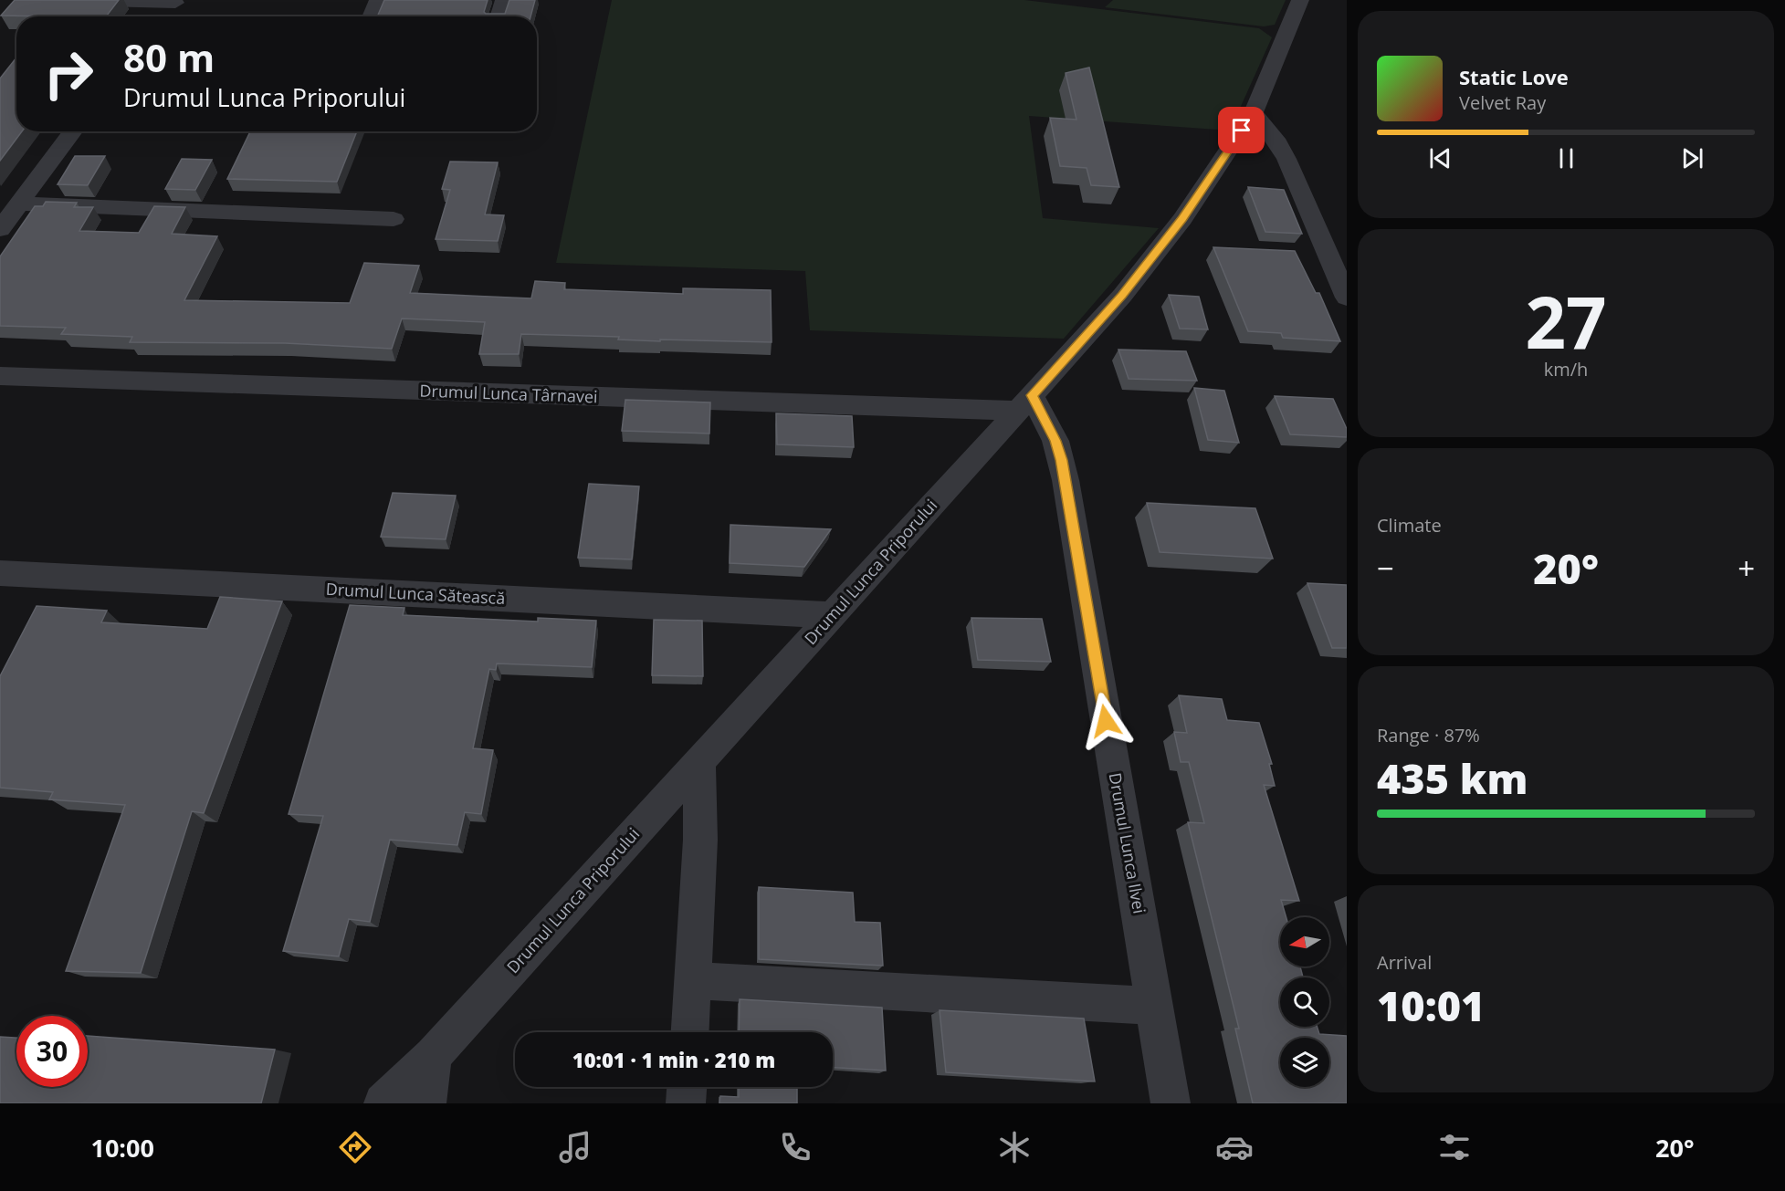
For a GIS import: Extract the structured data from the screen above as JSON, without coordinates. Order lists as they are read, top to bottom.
{
  "streets": {
    "street": [
      "Drumul Lunca Târnavei",
      "Drumul Lunca Priporului",
      "Drumul Lunca Sătească",
      "Drumul Lunca Ilvei"
    ]
  },
  "crossings": [
    ["Drumul Lunca Târnavei", "Drumul Lunca Priporului"],
    ["Drumul Lunca Târnavei", "Drumul Lunca Ilvei"],
    ["Drumul Lunca Priporului", "Drumul Lunca Sătească"],
    ["Drumul Lunca Priporului", "Drumul Lunca Ilvei"]
  ],
  "north": "left",
  "page": {
    "turn": ["80 m", "Drumul Lunca Priporului"],
    "song": ["Static Love", "Velvet Ray"],
    "tile": [
      ["27", "km/h"],
      "Climate",
      ["Range · 87%", "435 km"],
      ["Arrival", "10:01"]
    ],
    "heat": ["−", "20°", "+"],
    "limit": "30",
    "trip": "10:01 · 1 min · 210 m",
    "tabs": ["10:00", "20°"]
  }
}
